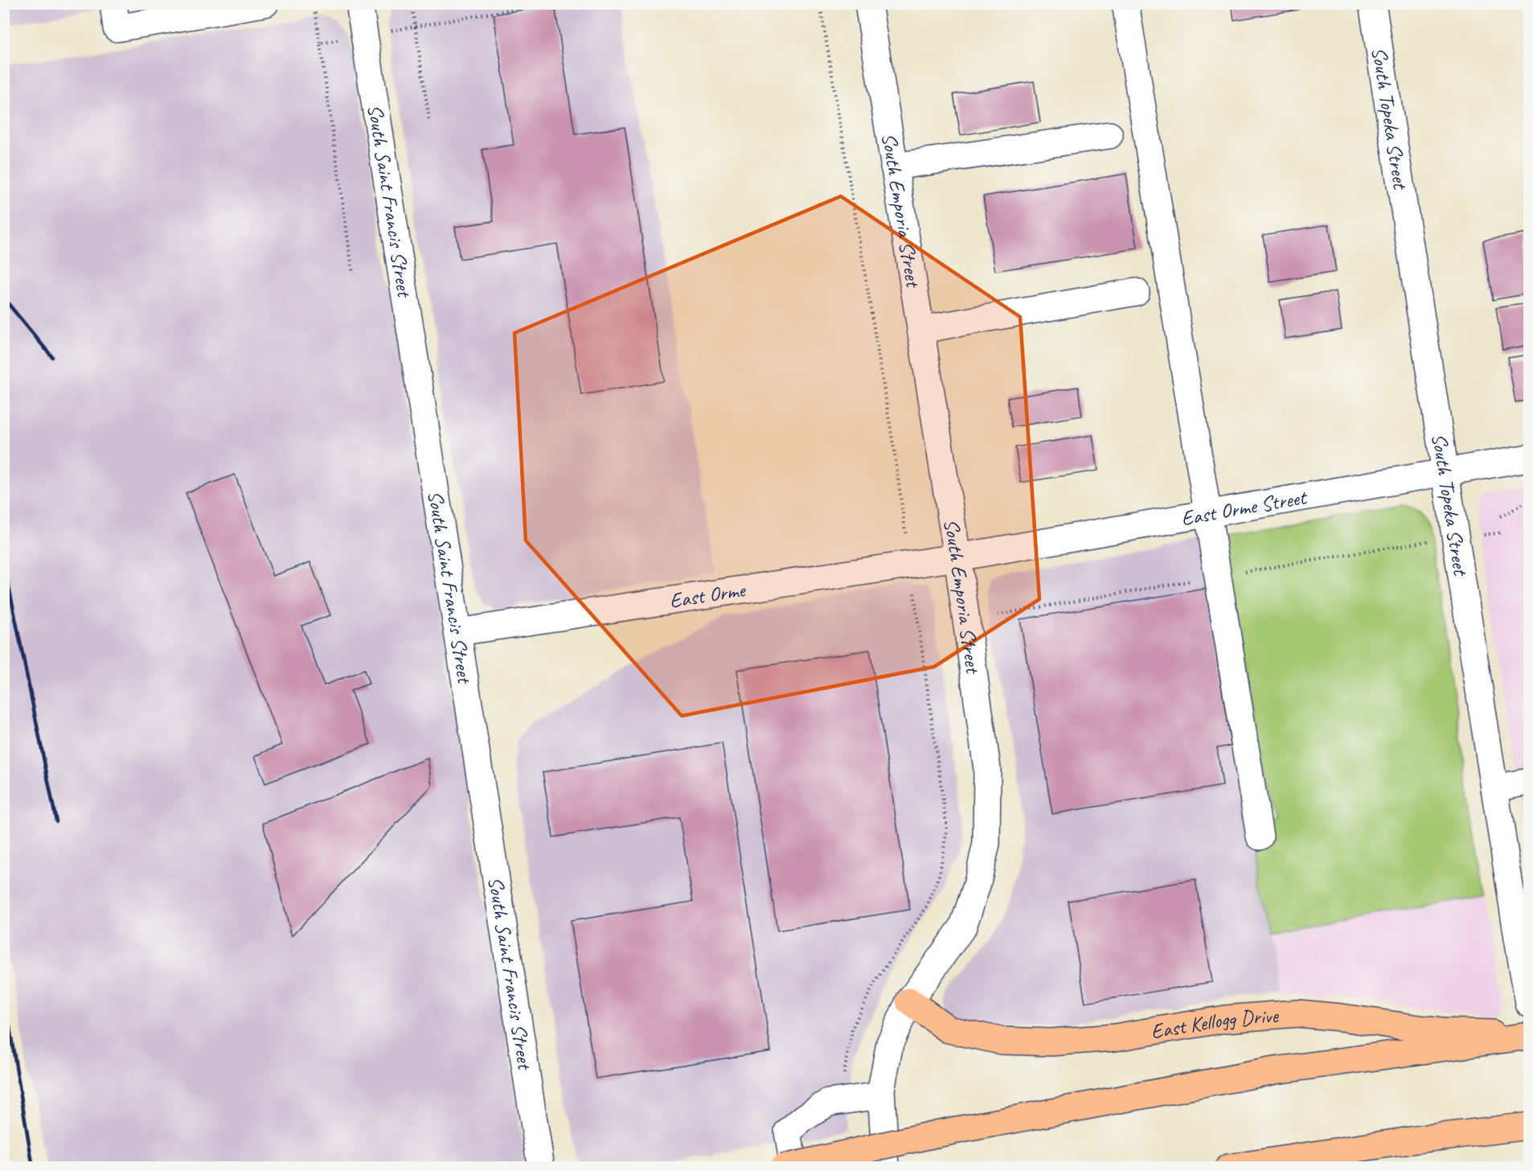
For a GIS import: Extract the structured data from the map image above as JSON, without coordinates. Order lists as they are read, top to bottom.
{
  "streets": {
    "main road": ["East Kellogg Drive"],
    "street": [
      "South Topeka Street",
      "South Saint Francis Street",
      "South Emporia Street",
      "East Orme Street",
      "East Orme"
    ]
  },
  "crossings": [
    ["South Topeka Street", "East Orme Street"],
    ["South Saint Francis Street", "East Orme"],
    ["South Emporia Street", "East Orme Street"],
    ["South Emporia Street", "East Orme"],
    ["South Emporia Street", "East Kellogg Drive"],
    ["East Orme Street", "East Orme"]
  ]
}
